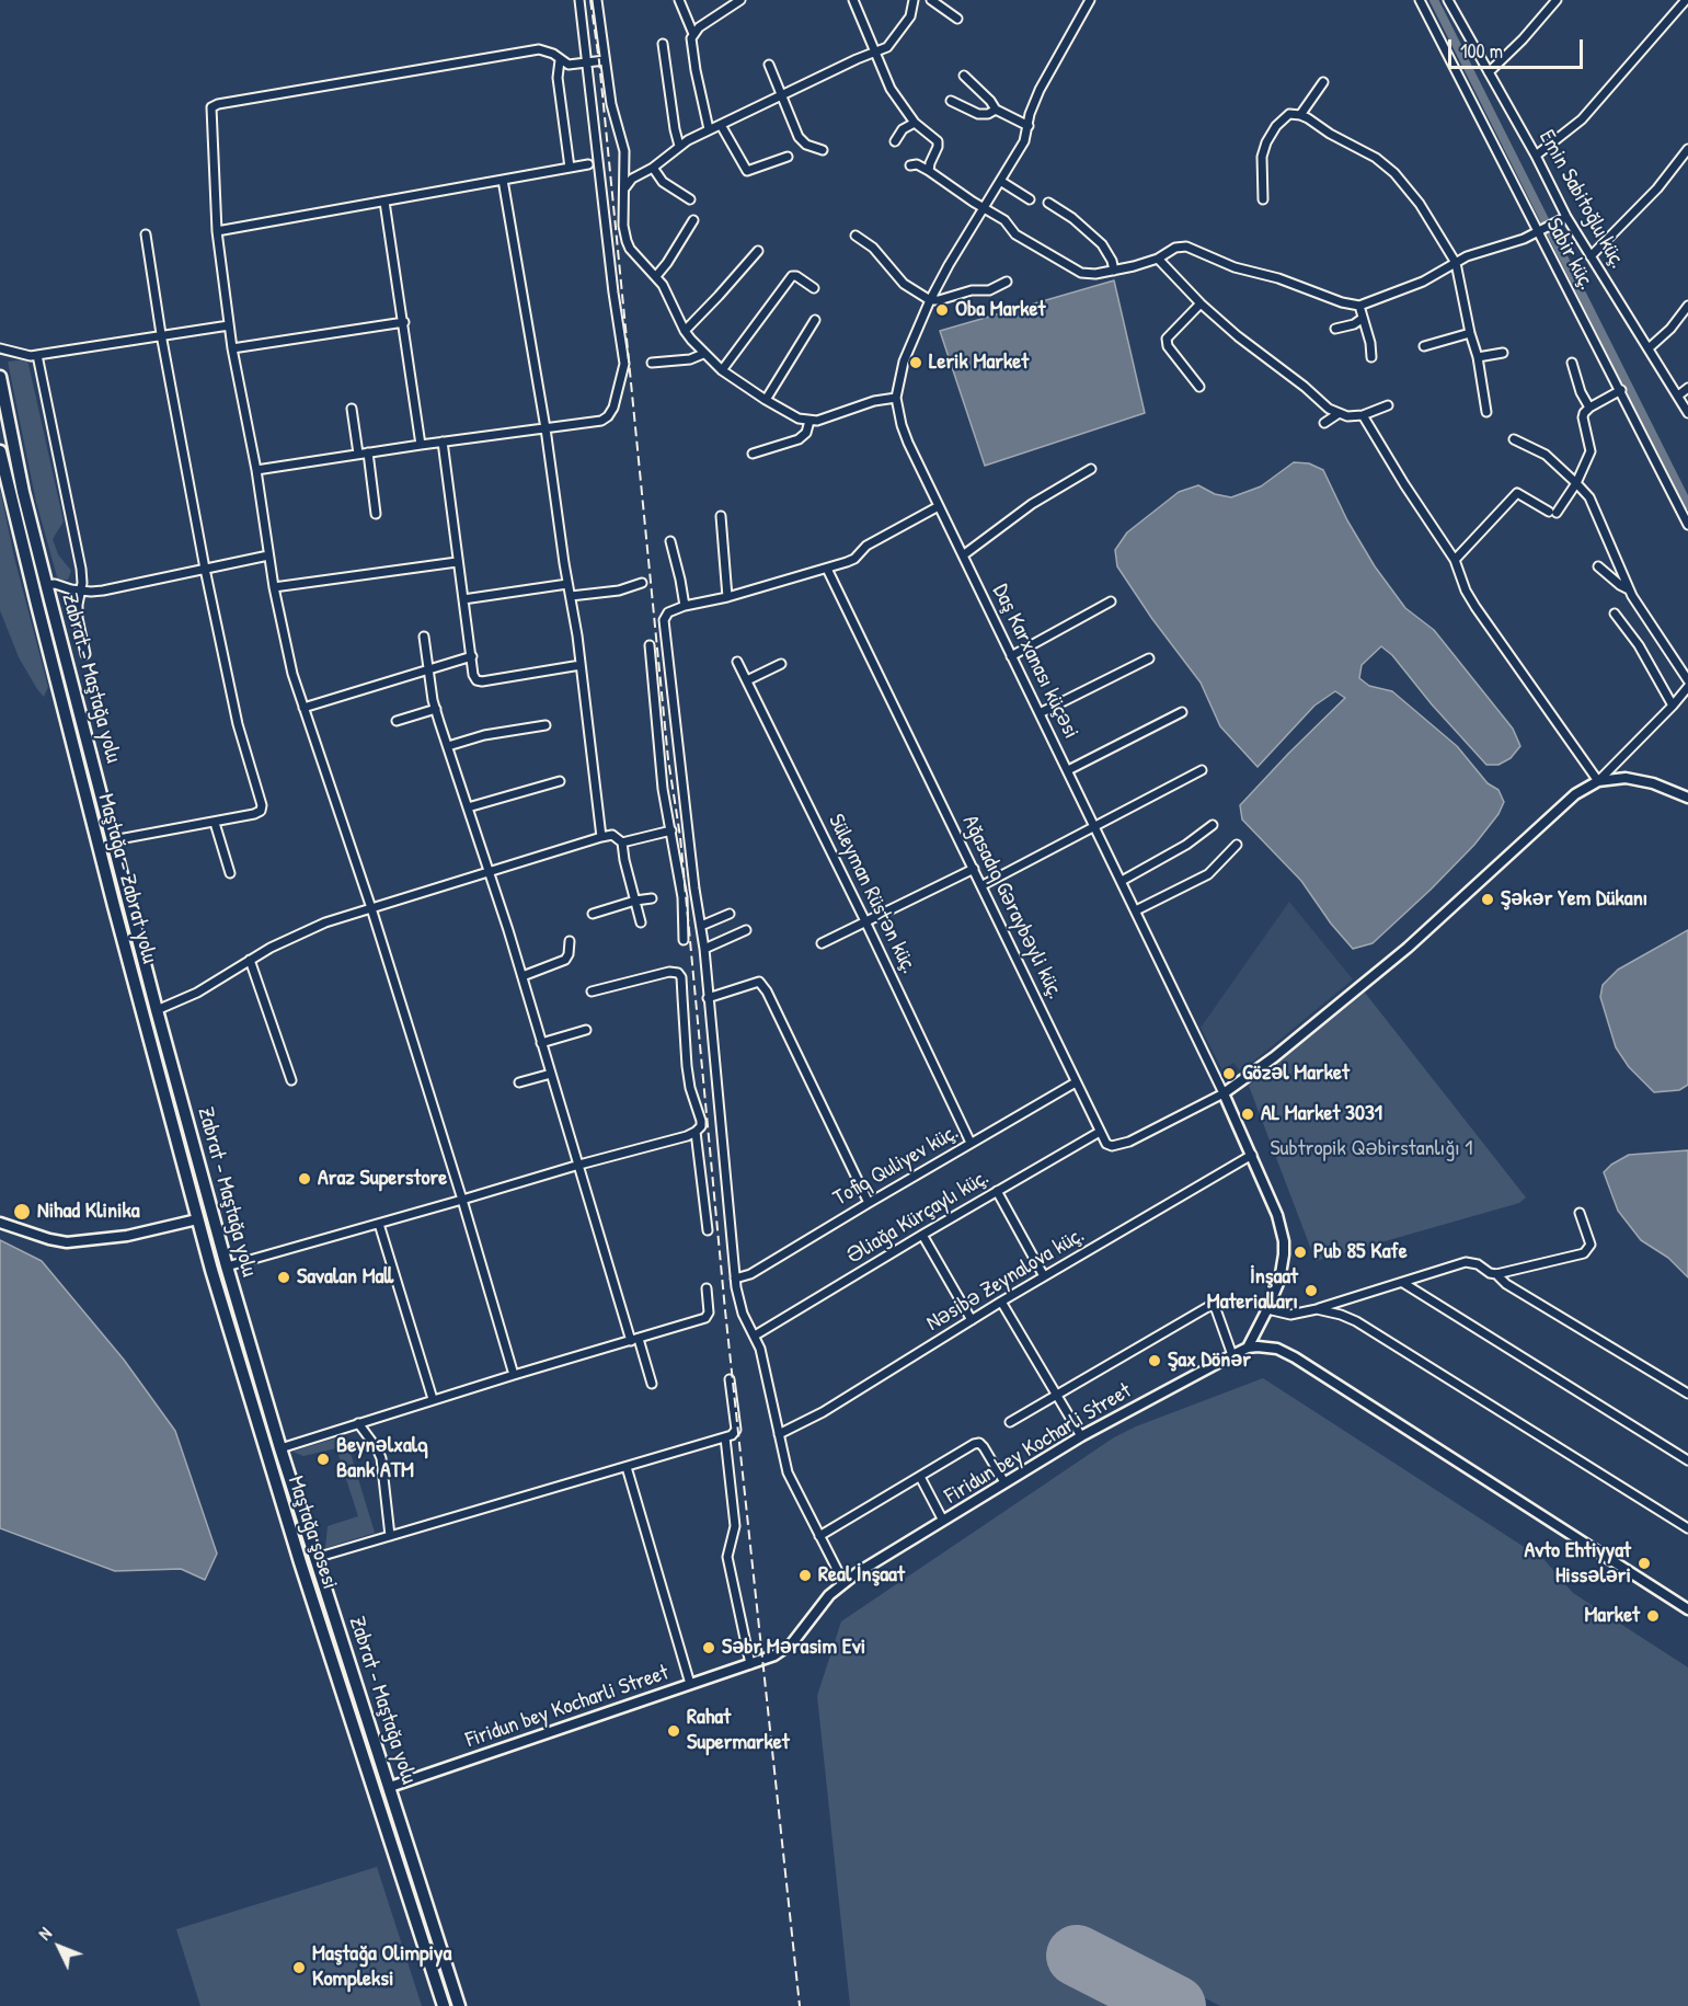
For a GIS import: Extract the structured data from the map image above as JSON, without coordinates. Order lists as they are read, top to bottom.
{
  "streets": {
    "main road": ["Zabrat - Maştağa yolu", "Maştağa - Zabrat yolu", "Maştağa şosesi"],
    "street": [
      "Emin Sabitoğlu küç.",
      "Sabir küç.",
      "Daş Karxanası küçəsi",
      "Süleyman Rüstən küç.",
      "Ağasadıq Gəraybəyli küç.",
      "Tofiq Quliyev küç.",
      "Əliağa Kürçaylı küç.",
      "Nəsibə Zeynalova küç.",
      "Firidun bey Kocharli Street"
    ]
  },
  "crossings": [
    ["Daş Karxanası küçəsi", "Nəsibə Zeynalova küç."],
    ["Daş Karxanası küçəsi", "Firidun bey Kocharli Street"],
    ["Zabrat - Maştağa yolu", "Firidun bey Kocharli Street"],
    ["Maştağa - Zabrat yolu", "Maştağa şosesi"],
    ["Süleyman Rüstən küç.", "Tofiq Quliyev küç."],
    ["Ağasadıq Gəraybəyli küç.", "Tofiq Quliyev küç."],
    ["Ağasadıq Gəraybəyli küç.", "Əliağa Kürçaylı küç."]
  ],
  "parks": ["Subtropik Qəbirstanlığı 1"],
  "places": [
    "Oba Market",
    "Lerik Market",
    "Şəkər Yem Dükanı",
    "Gözəl Market",
    "AL Market 3031",
    "Araz Superstore",
    "Nihad Klinika",
    "Pub 85 Kafe",
    "Savalan Mall",
    "İnşaat Materialları",
    "Şax Dönər",
    "Beynəlxalq Bank ATM",
    "Avto Ehtiyyat Hissələri",
    "Real İnşaat",
    "Market",
    "Səbr Mərasim Evi",
    "Rahat Supermarket",
    "Maştağa Olimpiya Kompleksi"
  ],
  "scale_bar": "100 m",
  "north": "top left"
}
